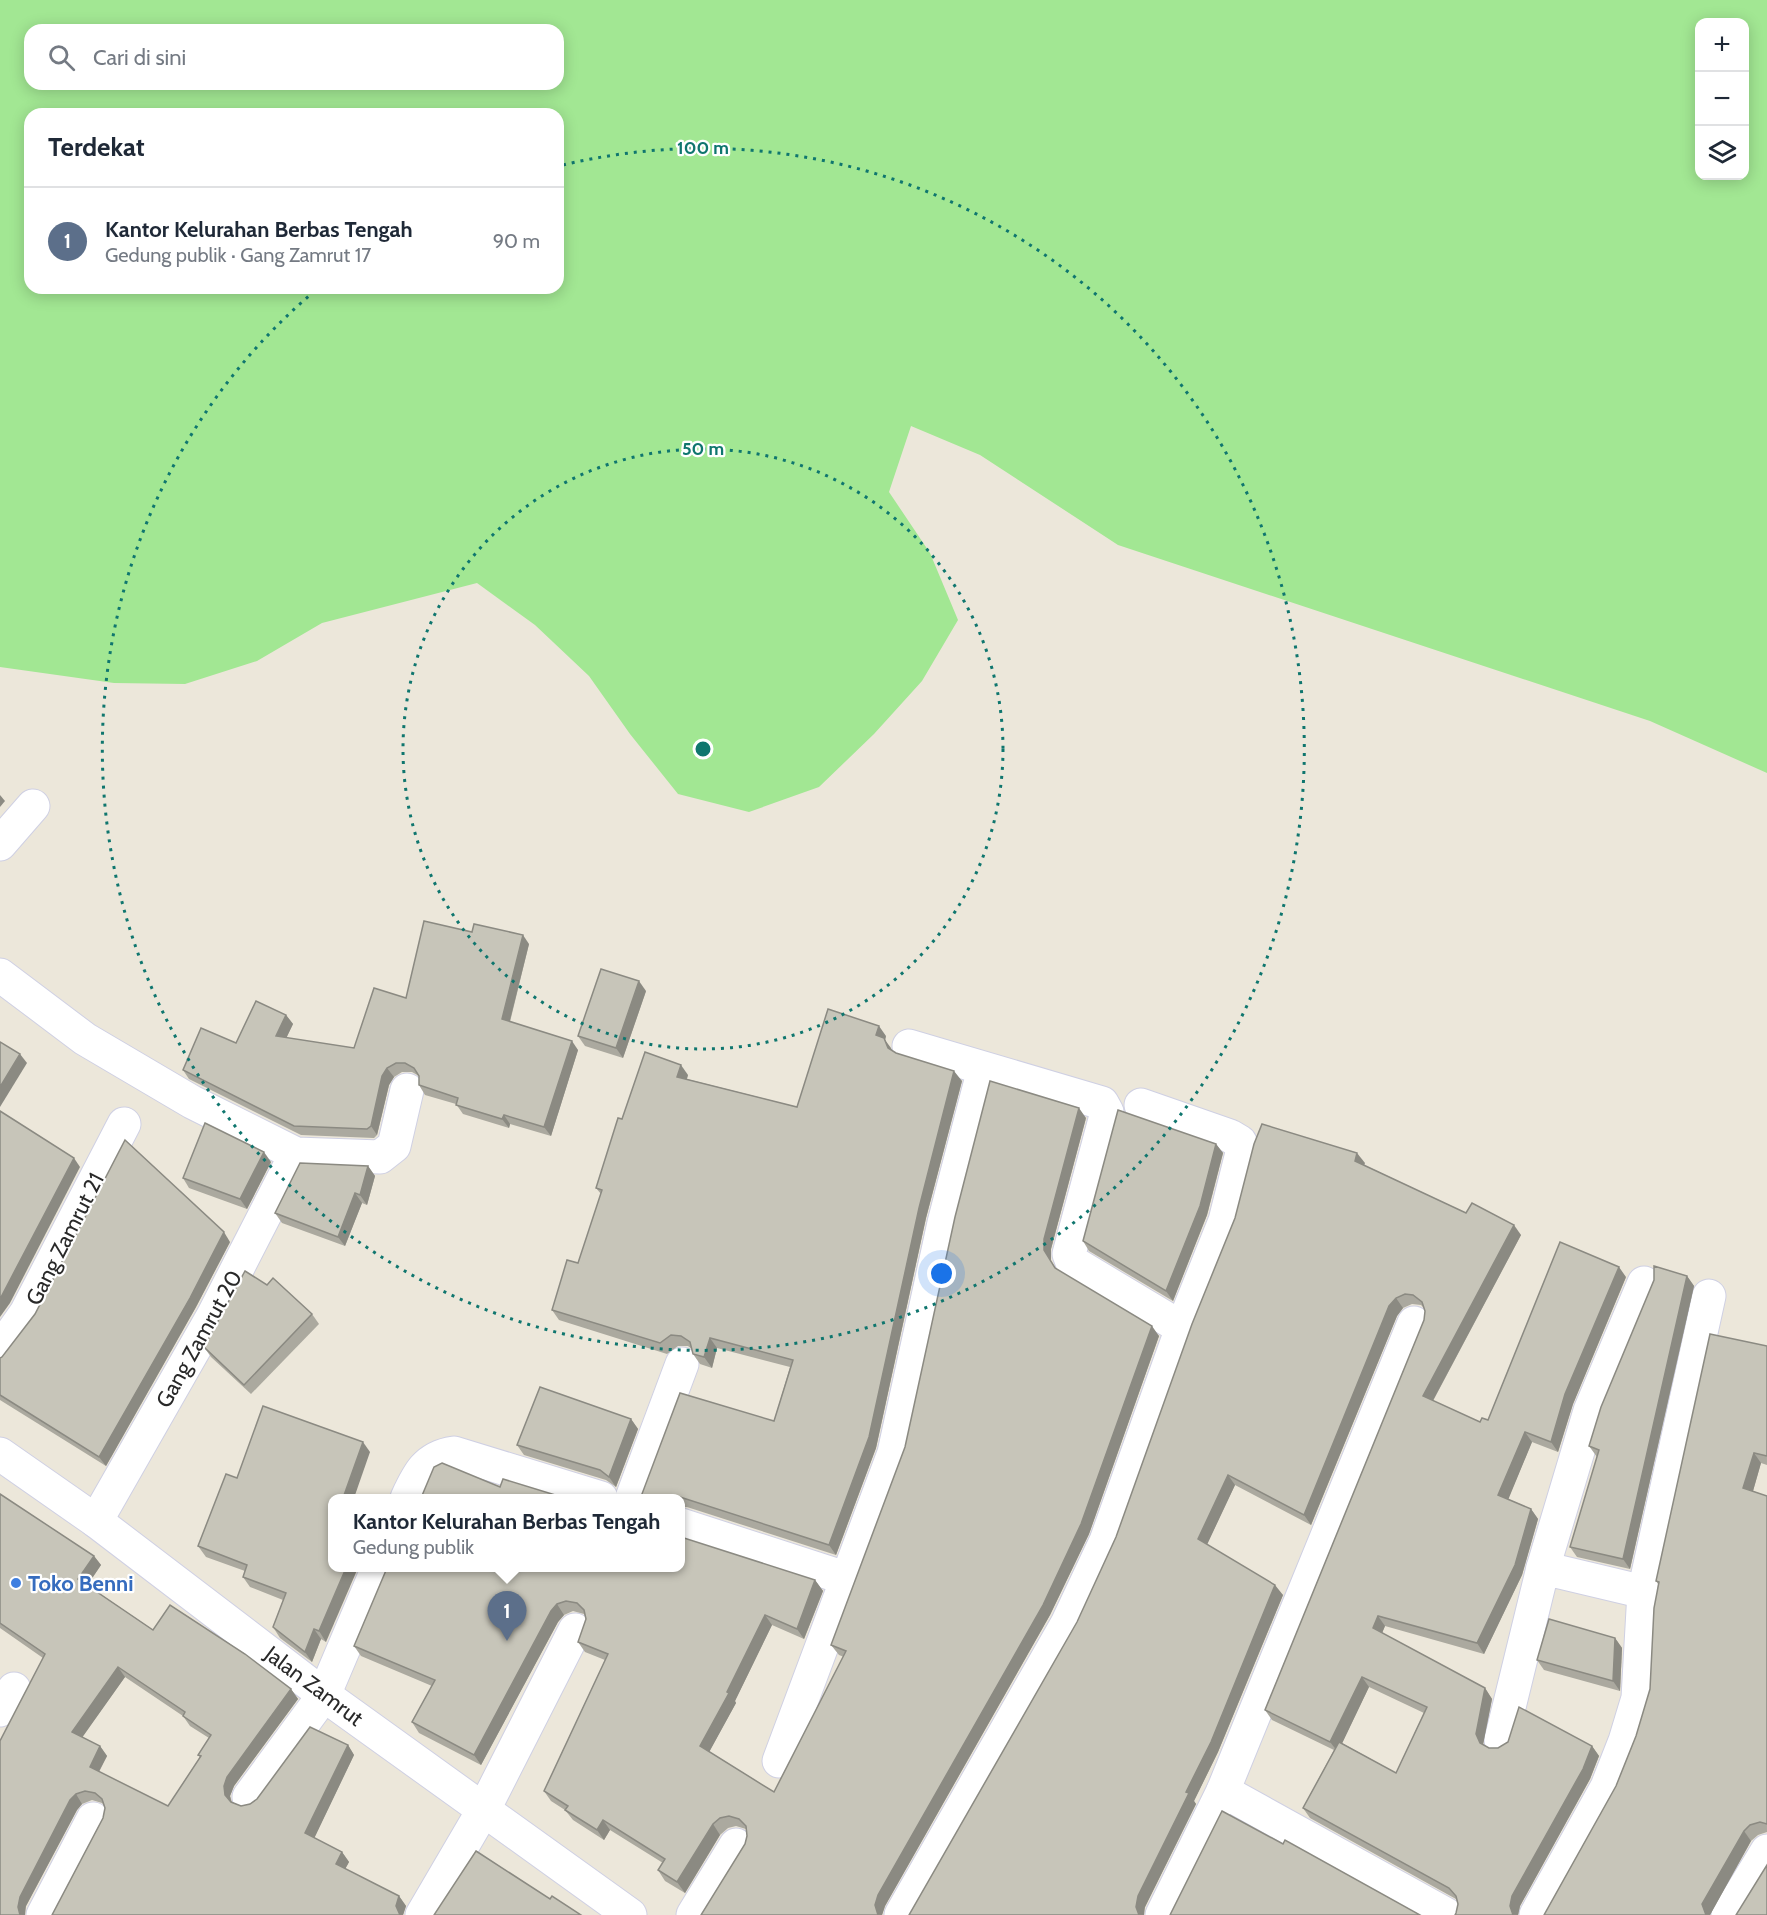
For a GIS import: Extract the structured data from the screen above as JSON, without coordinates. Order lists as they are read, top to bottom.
{
  "streets": {
    "street": ["Gang Zamrut 21", "Gang Zamrut 20", "Jalan Zamrut"]
  },
  "crossings": [
    ["Gang Zamrut 20", "Jalan Zamrut"]
  ],
  "places": ["Toko Benni"],
  "page": {
    "map_buttons": ["+", "−"],
    "search": "Cari di sini",
    "heading": "Terdekat",
    "list": [
      {
        "mark": "1",
        "name": "Kantor Kelurahan Berbas Tengah",
        "note": "Gedung publik · Gang Zamrut 17",
        "value": "90 m"
      }
    ],
    "popup": ["Kantor Kelurahan Berbas Tengah", "Gedung publik"],
    "pins": "1"
  },
  "rings": ["100 m", "50 m"]
}
